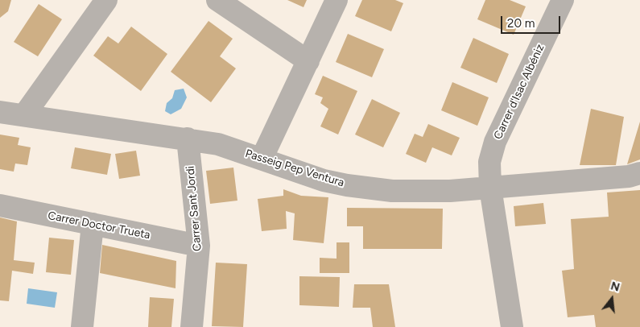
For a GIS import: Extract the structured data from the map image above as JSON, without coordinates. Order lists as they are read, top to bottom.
{
  "streets": {
    "street": [
      "Carrer d'Isac Albéniz",
      "Passeig Pep Ventura",
      "Carrer Sant Jordi",
      "Carrer Doctor Trueta"
    ]
  },
  "crossings": [
    ["Carrer d'Isac Albéniz", "Passeig Pep Ventura"],
    ["Passeig Pep Ventura", "Carrer Sant Jordi"],
    ["Carrer Sant Jordi", "Carrer Doctor Trueta"]
  ],
  "scale_bar": "20 m",
  "north": "top"
}
